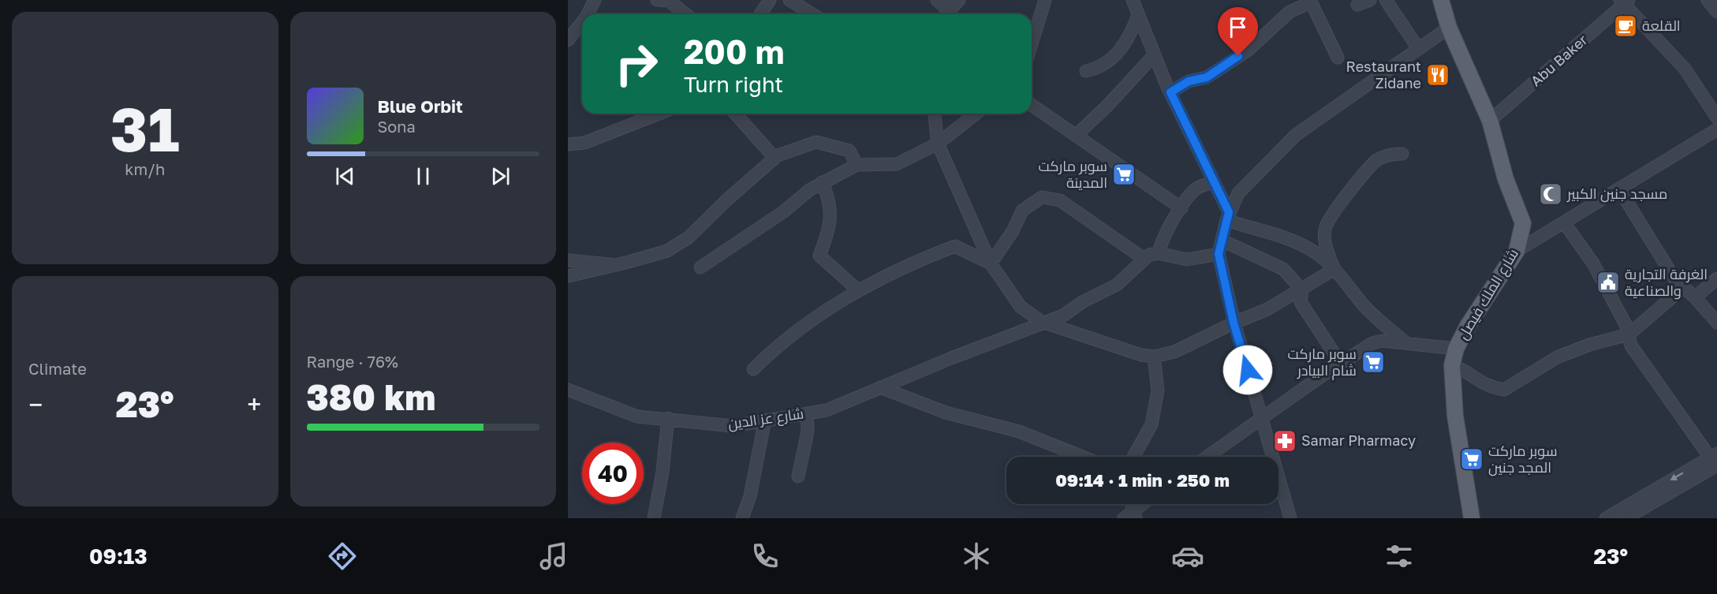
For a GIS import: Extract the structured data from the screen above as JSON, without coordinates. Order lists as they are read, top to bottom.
{
  "streets": {
    "main road": ["شارع الملك فيصل"],
    "street": ["Abu Baker", "شارع عز الدين"]
  },
  "crossings": [
    ["Abu Baker", "شارع الملك فيصل"]
  ],
  "places": {
    "cafe": ["القلعة"],
    "restaurant": ["Restaurant Zidane"],
    "supermarket": ["سوبر ماركت المدينة", "سوبر ماركت شام البيادر", "سوبر ماركت المجد جنين"],
    "mosque": ["مسجد جنين الكبير"],
    "public building": ["الغرفة التجارية والصناعية"],
    "pharmacy": ["Samar Pharmacy"]
  },
  "page": {
    "tile": [
      ["31", "km/h"],
      "Climate",
      ["Range · 76%", "380 km"]
    ],
    "turn": ["200 m", "Turn right"],
    "song": ["Blue Orbit", "Sona"],
    "heat": ["−", "23°", "+"],
    "limit": "40",
    "trip": "09:14 · 1 min · 250 m",
    "tabs": ["09:13", "23°"]
  }
}
